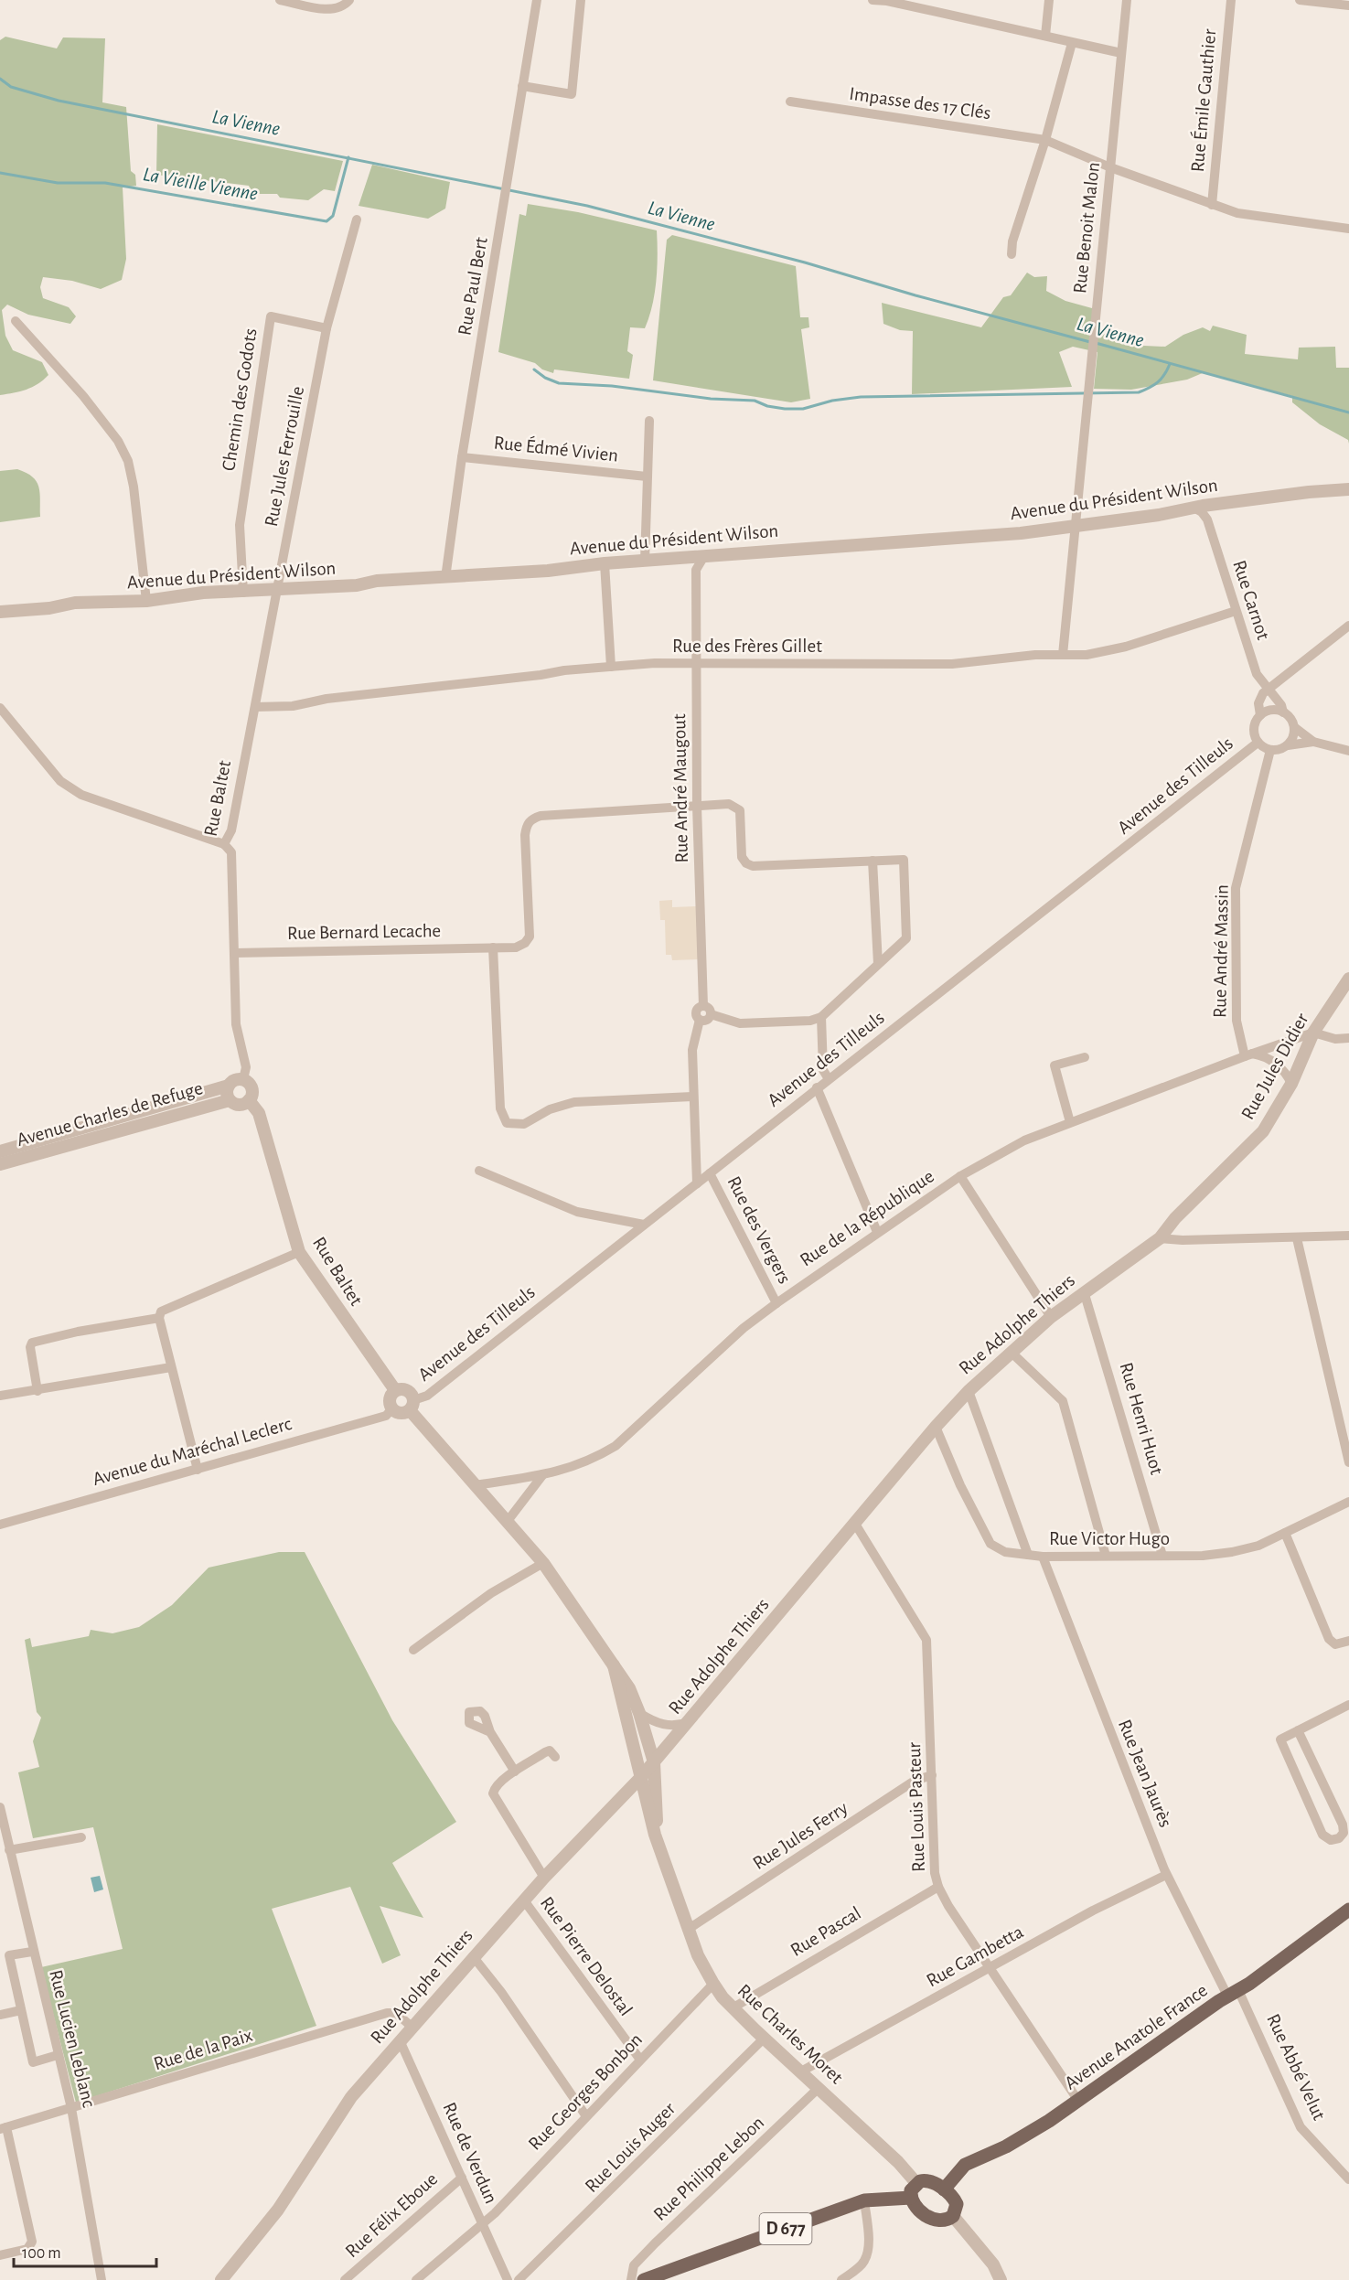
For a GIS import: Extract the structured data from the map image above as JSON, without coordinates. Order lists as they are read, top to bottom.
{
  "streets": {
    "main road": ["Avenue Anatole France", "D 677"],
    "street": [
      "Rue Émile Gauthier",
      "Impasse des 17 Clés",
      "Rue Benoit Malon",
      "Rue Paul Bert",
      "Chemin des Godots",
      "Rue Édmé Vivien",
      "Rue Jules Ferrouille",
      "Avenue du Président Wilson",
      "Rue Carnot",
      "Rue des Frères Gillet",
      "Avenue des Tilleuls",
      "Rue André Maugout",
      "Rue Baltet",
      "Rue Bernard Lecache",
      "Rue André Massin",
      "Rue Jules Didier",
      "Avenue Charles de Refuge",
      "Rue de la République",
      "Rue des Vergers",
      "Rue Adolphe Thiers",
      "Rue Henri Huot",
      "Avenue du Maréchal Leclerc",
      "Rue Victor Hugo",
      "Rue Jean Jaurès",
      "Rue Louis Pasteur",
      "Rue Jules Ferry",
      "Rue Pascal",
      "Rue Pierre Delostal",
      "Rue Gambetta",
      "Rue Charles Moret",
      "Rue Lucien Leblanc",
      "Rue de la Paix",
      "Rue Abbé Velut",
      "Rue Georges Bonbon",
      "Rue Louis Auger",
      "Rue de Verdun",
      "Rue Philippe Lebon",
      "Rue Félix Eboue"
    ]
  },
  "crossings": [
    ["Rue Émile Gauthier", "Impasse des 17 Clés"],
    ["Impasse des 17 Clés", "Rue Benoit Malon"],
    ["Rue Benoit Malon", "Avenue du Président Wilson"],
    ["Rue Benoit Malon", "Rue des Frères Gillet"],
    ["Rue Paul Bert", "Rue Édmé Vivien"],
    ["Rue Paul Bert", "Avenue du Président Wilson"],
    ["Chemin des Godots", "Rue Jules Ferrouille"],
    ["Chemin des Godots", "Avenue du Président Wilson"],
    ["Rue Jules Ferrouille", "Avenue du Président Wilson"],
    ["Rue Jules Ferrouille", "Rue Baltet"],
    ["Avenue du Président Wilson", "Rue Baltet"],
    ["Rue Carnot", "Rue des Frères Gillet"],
    ["Rue Carnot", "Avenue des Tilleuls"],
    ["Rue Carnot", "Rue André Massin"],
    ["Rue des Frères Gillet", "Rue André Maugout"],
    ["Rue des Frères Gillet", "Rue Baltet"],
    ["Avenue des Tilleuls", "Rue Baltet"],
    ["Avenue des Tilleuls", "Rue André Massin"],
    ["Avenue des Tilleuls", "Rue des Vergers"],
    ["Avenue des Tilleuls", "Avenue du Maréchal Leclerc"],
    ["Rue André Maugout", "Rue Bernard Lecache"],
    ["Rue Baltet", "Rue Bernard Lecache"],
    ["Rue Baltet", "Avenue Charles de Refuge"],
    ["Rue Baltet", "Avenue du Maréchal Leclerc"],
    ["Rue André Massin", "Rue de la République"],
    ["Rue Jules Didier", "Rue de la République"],
    ["Rue Jules Didier", "Rue Adolphe Thiers"],
    ["Rue de la République", "Rue des Vergers"],
    ["Rue Adolphe Thiers", "Rue Henri Huot"],
    ["Rue Adolphe Thiers", "Rue Victor Hugo"],
    ["Rue Adolphe Thiers", "Rue Louis Pasteur"],
    ["Rue Adolphe Thiers", "Rue Pierre Delostal"],
    ["Rue Adolphe Thiers", "Rue Charles Moret"],
    ["Rue Adolphe Thiers", "Rue de la Paix"],
    ["Rue Adolphe Thiers", "Rue de Verdun"],
    ["Rue Henri Huot", "Rue Victor Hugo"],
    ["Rue Victor Hugo", "Rue Jean Jaurès"],
    ["Rue Jean Jaurès", "Rue Gambetta"],
    ["Rue Jean Jaurès", "Avenue Anatole France"],
    ["Rue Jean Jaurès", "Rue Abbé Velut"],
    ["Rue Louis Pasteur", "Rue Jules Ferry"],
    ["Rue Louis Pasteur", "Rue Pascal"],
    ["Rue Louis Pasteur", "Rue Gambetta"],
    ["Rue Louis Pasteur", "Avenue Anatole France"],
    ["Rue Jules Ferry", "Rue Charles Moret"],
    ["Rue Pascal", "Rue Charles Moret"],
    ["Rue Pierre Delostal", "Rue Georges Bonbon"],
    ["Rue Gambetta", "Rue Charles Moret"],
    ["Rue Charles Moret", "Avenue Anatole France"],
    ["Rue Charles Moret", "Rue Georges Bonbon"],
    ["Rue Charles Moret", "Rue Louis Auger"],
    ["Rue Charles Moret", "Rue Philippe Lebon"],
    ["Rue Charles Moret", "D 677"],
    ["Avenue Anatole France", "Rue Abbé Velut"],
    ["Avenue Anatole France", "D 677"],
    ["Rue Lucien Leblanc", "Rue de la Paix"],
    ["Rue Georges Bonbon", "Rue de Verdun"],
    ["Rue de Verdun", "Rue Félix Eboue"]
  ],
  "water": ["La Vienne", "La Vieille Vienne"],
  "scale_bar": "100 m"
}
